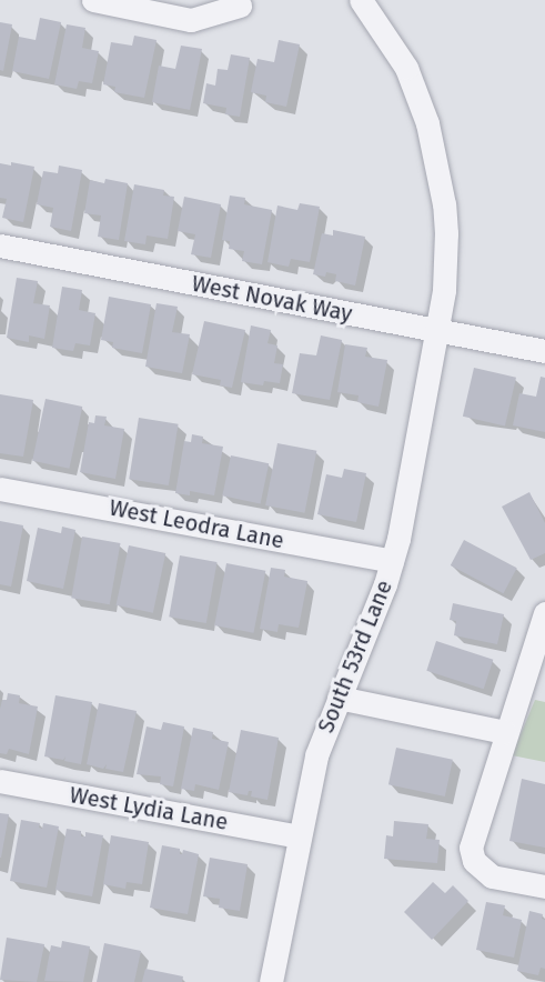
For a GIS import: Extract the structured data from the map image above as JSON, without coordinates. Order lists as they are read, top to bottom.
{
  "streets": {
    "street": [
      "West Novak Way",
      "West Leodra Lane",
      "South 53rd Lane",
      "West Lydia Lane"
    ]
  },
  "crossings": [
    ["West Novak Way", "South 53rd Lane"],
    ["West Leodra Lane", "South 53rd Lane"],
    ["South 53rd Lane", "West Lydia Lane"]
  ]
}
